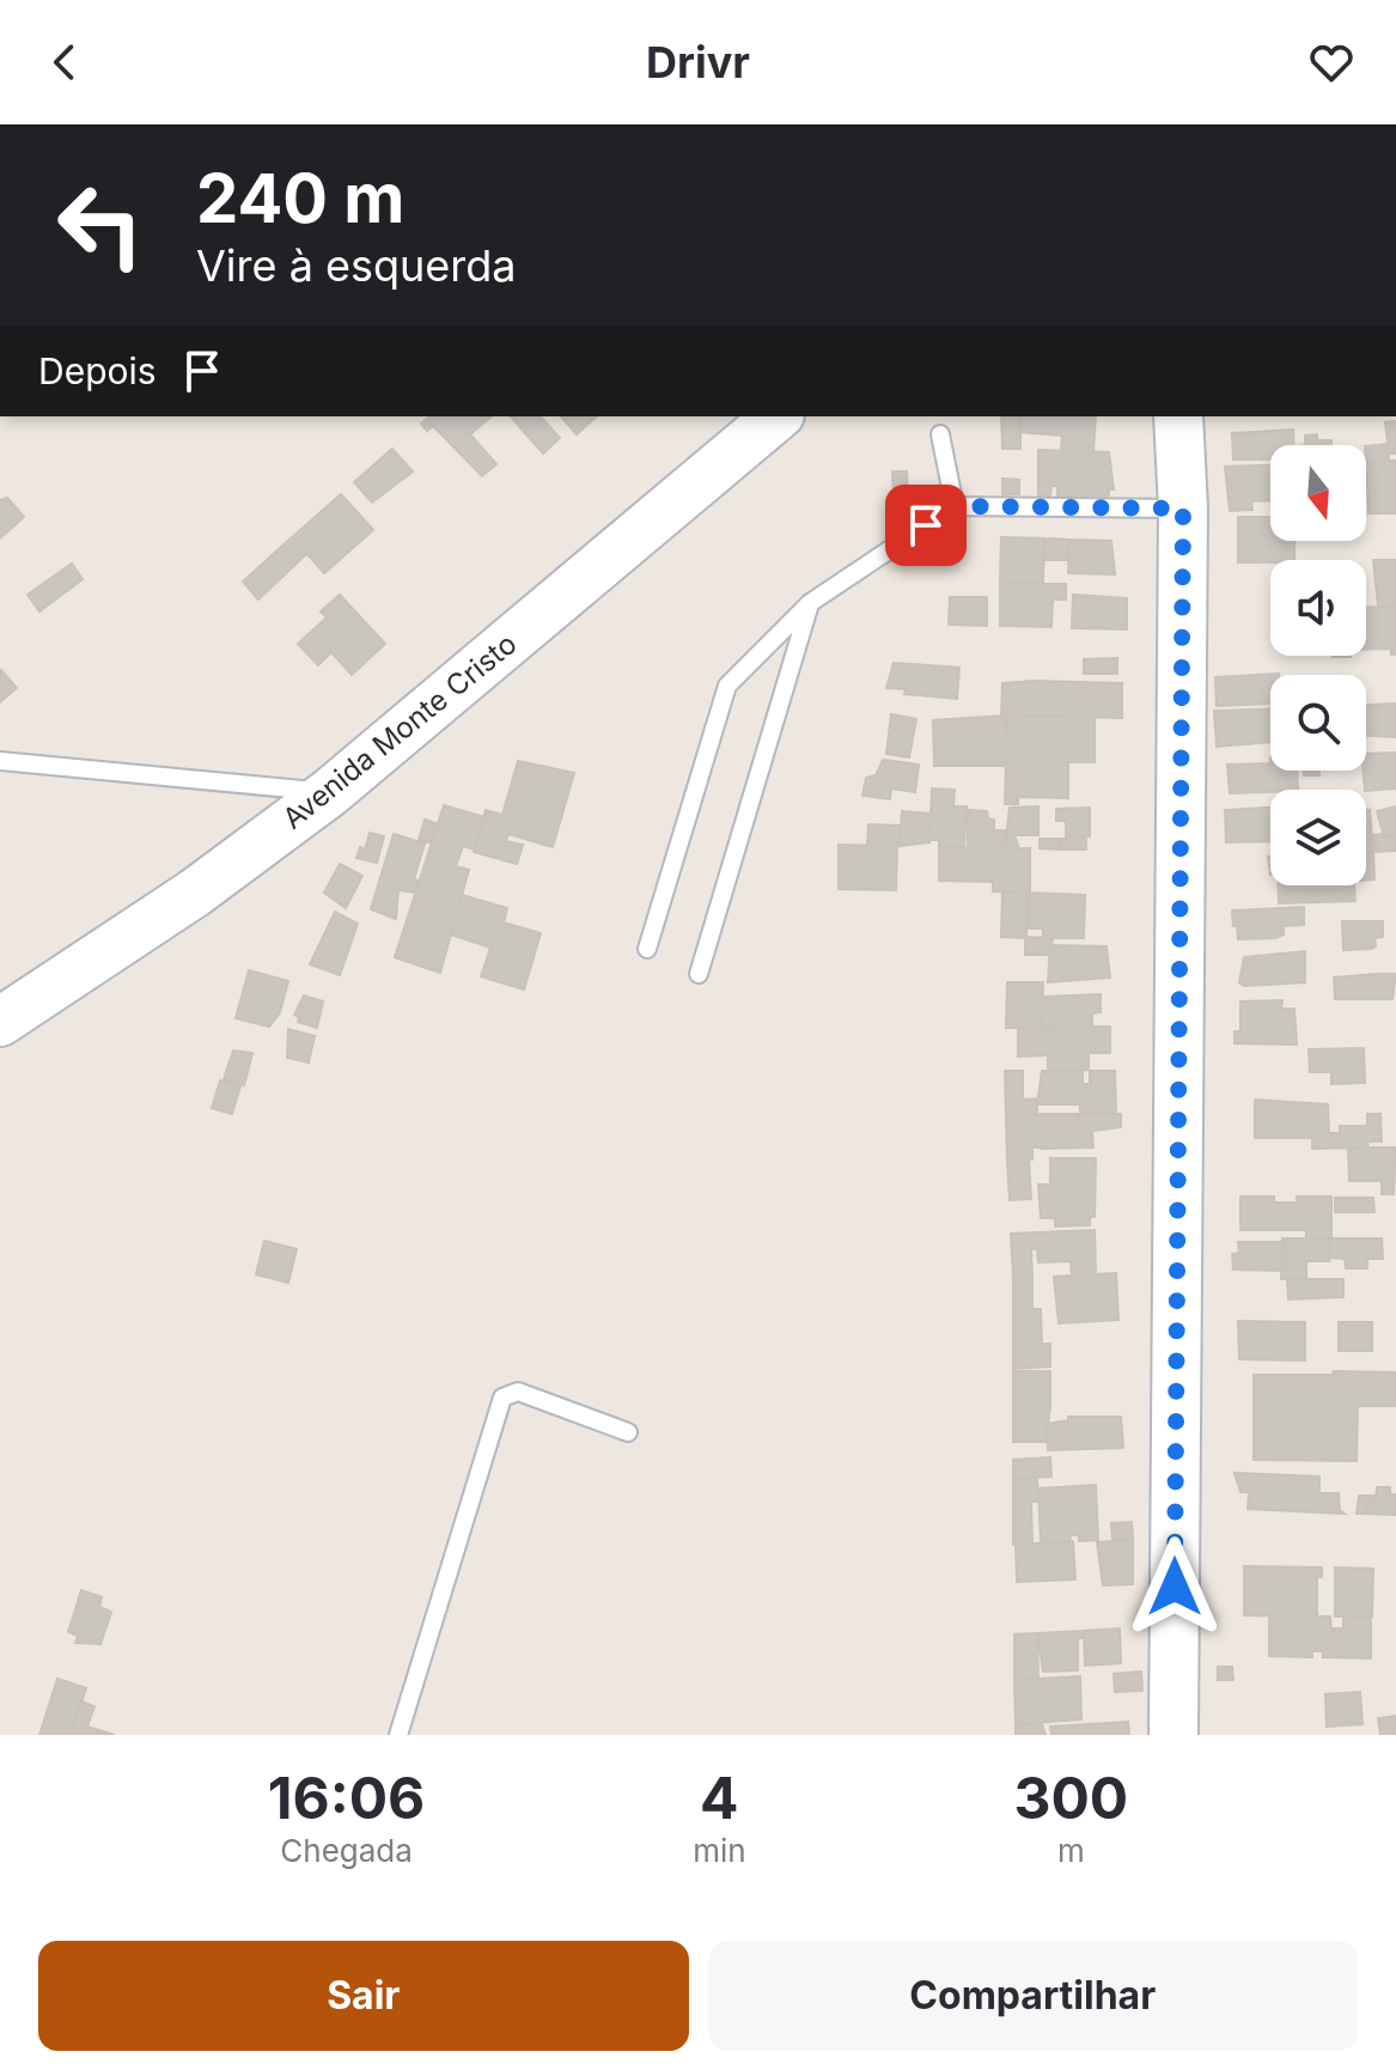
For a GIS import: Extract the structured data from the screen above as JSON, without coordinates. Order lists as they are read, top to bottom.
{
  "streets": {
    "main road": ["Avenida Monte Cristo"]
  },
  "north": "bottom",
  "page": {
    "header": "Drivr",
    "turn": ["240 m", "Vire à esquerda"],
    "then": "Depois",
    "eta": [
      "16:06",
      "Chegada",
      "4",
      "min",
      "300",
      "m"
    ],
    "buttons": ["Sair", "Compartilhar"]
  }
}
